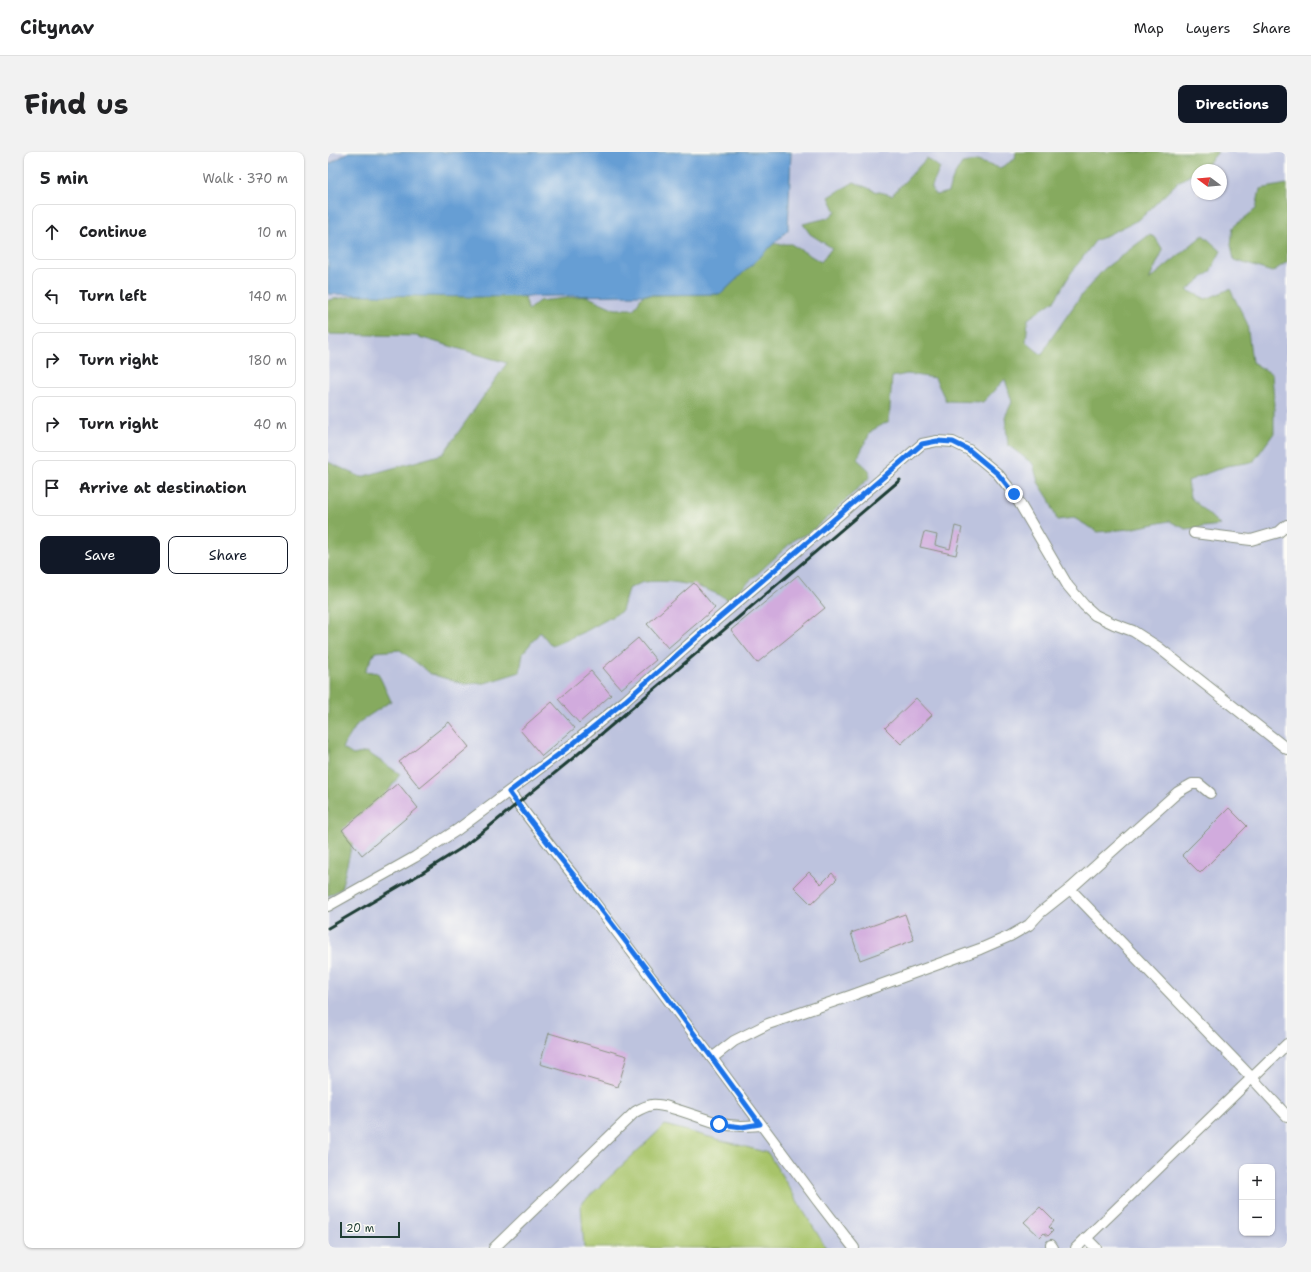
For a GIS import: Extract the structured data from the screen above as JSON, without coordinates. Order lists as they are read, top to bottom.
{
  "scale_bar": "20 m",
  "north": "left",
  "page": {
    "header": "Citynav",
    "nav": ["Map", "Layers", "Share"],
    "title": "Find us",
    "buttons": [
      "Directions",
      ["Save", "Share"]
    ],
    "heading": ["5 min", "Walk · 370 m"],
    "list": [
      ["Continue", "10 m"],
      ["Turn left", "140 m"],
      ["Turn right", "180 m"],
      ["Turn right", "40 m"],
      "Arrive at destination"
    ],
    "map_buttons": ["+", "−"],
    "scale": "20 m"
  }
}
